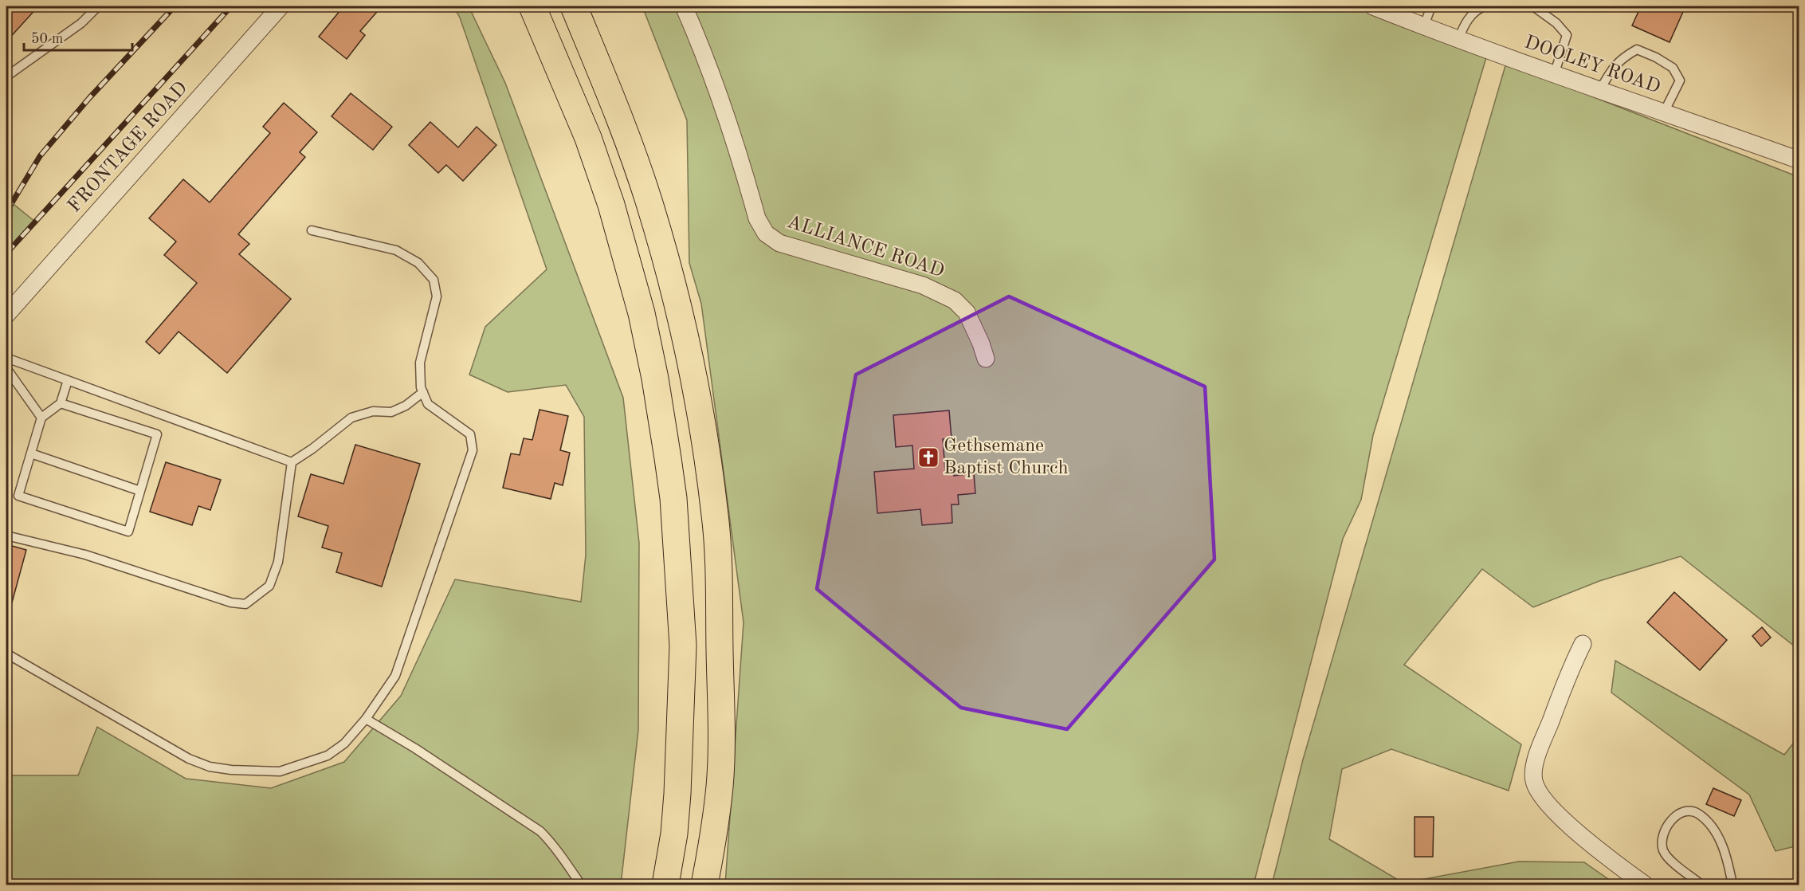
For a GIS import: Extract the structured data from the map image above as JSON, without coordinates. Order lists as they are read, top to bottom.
{
  "streets": {
    "street": ["DOOLEY ROAD", "FRONTAGE ROAD", "ALLIANCE ROAD"]
  },
  "places": {
    "church": ["Gethsemane Baptist Church"]
  },
  "scale_bar": "50 m"
}
